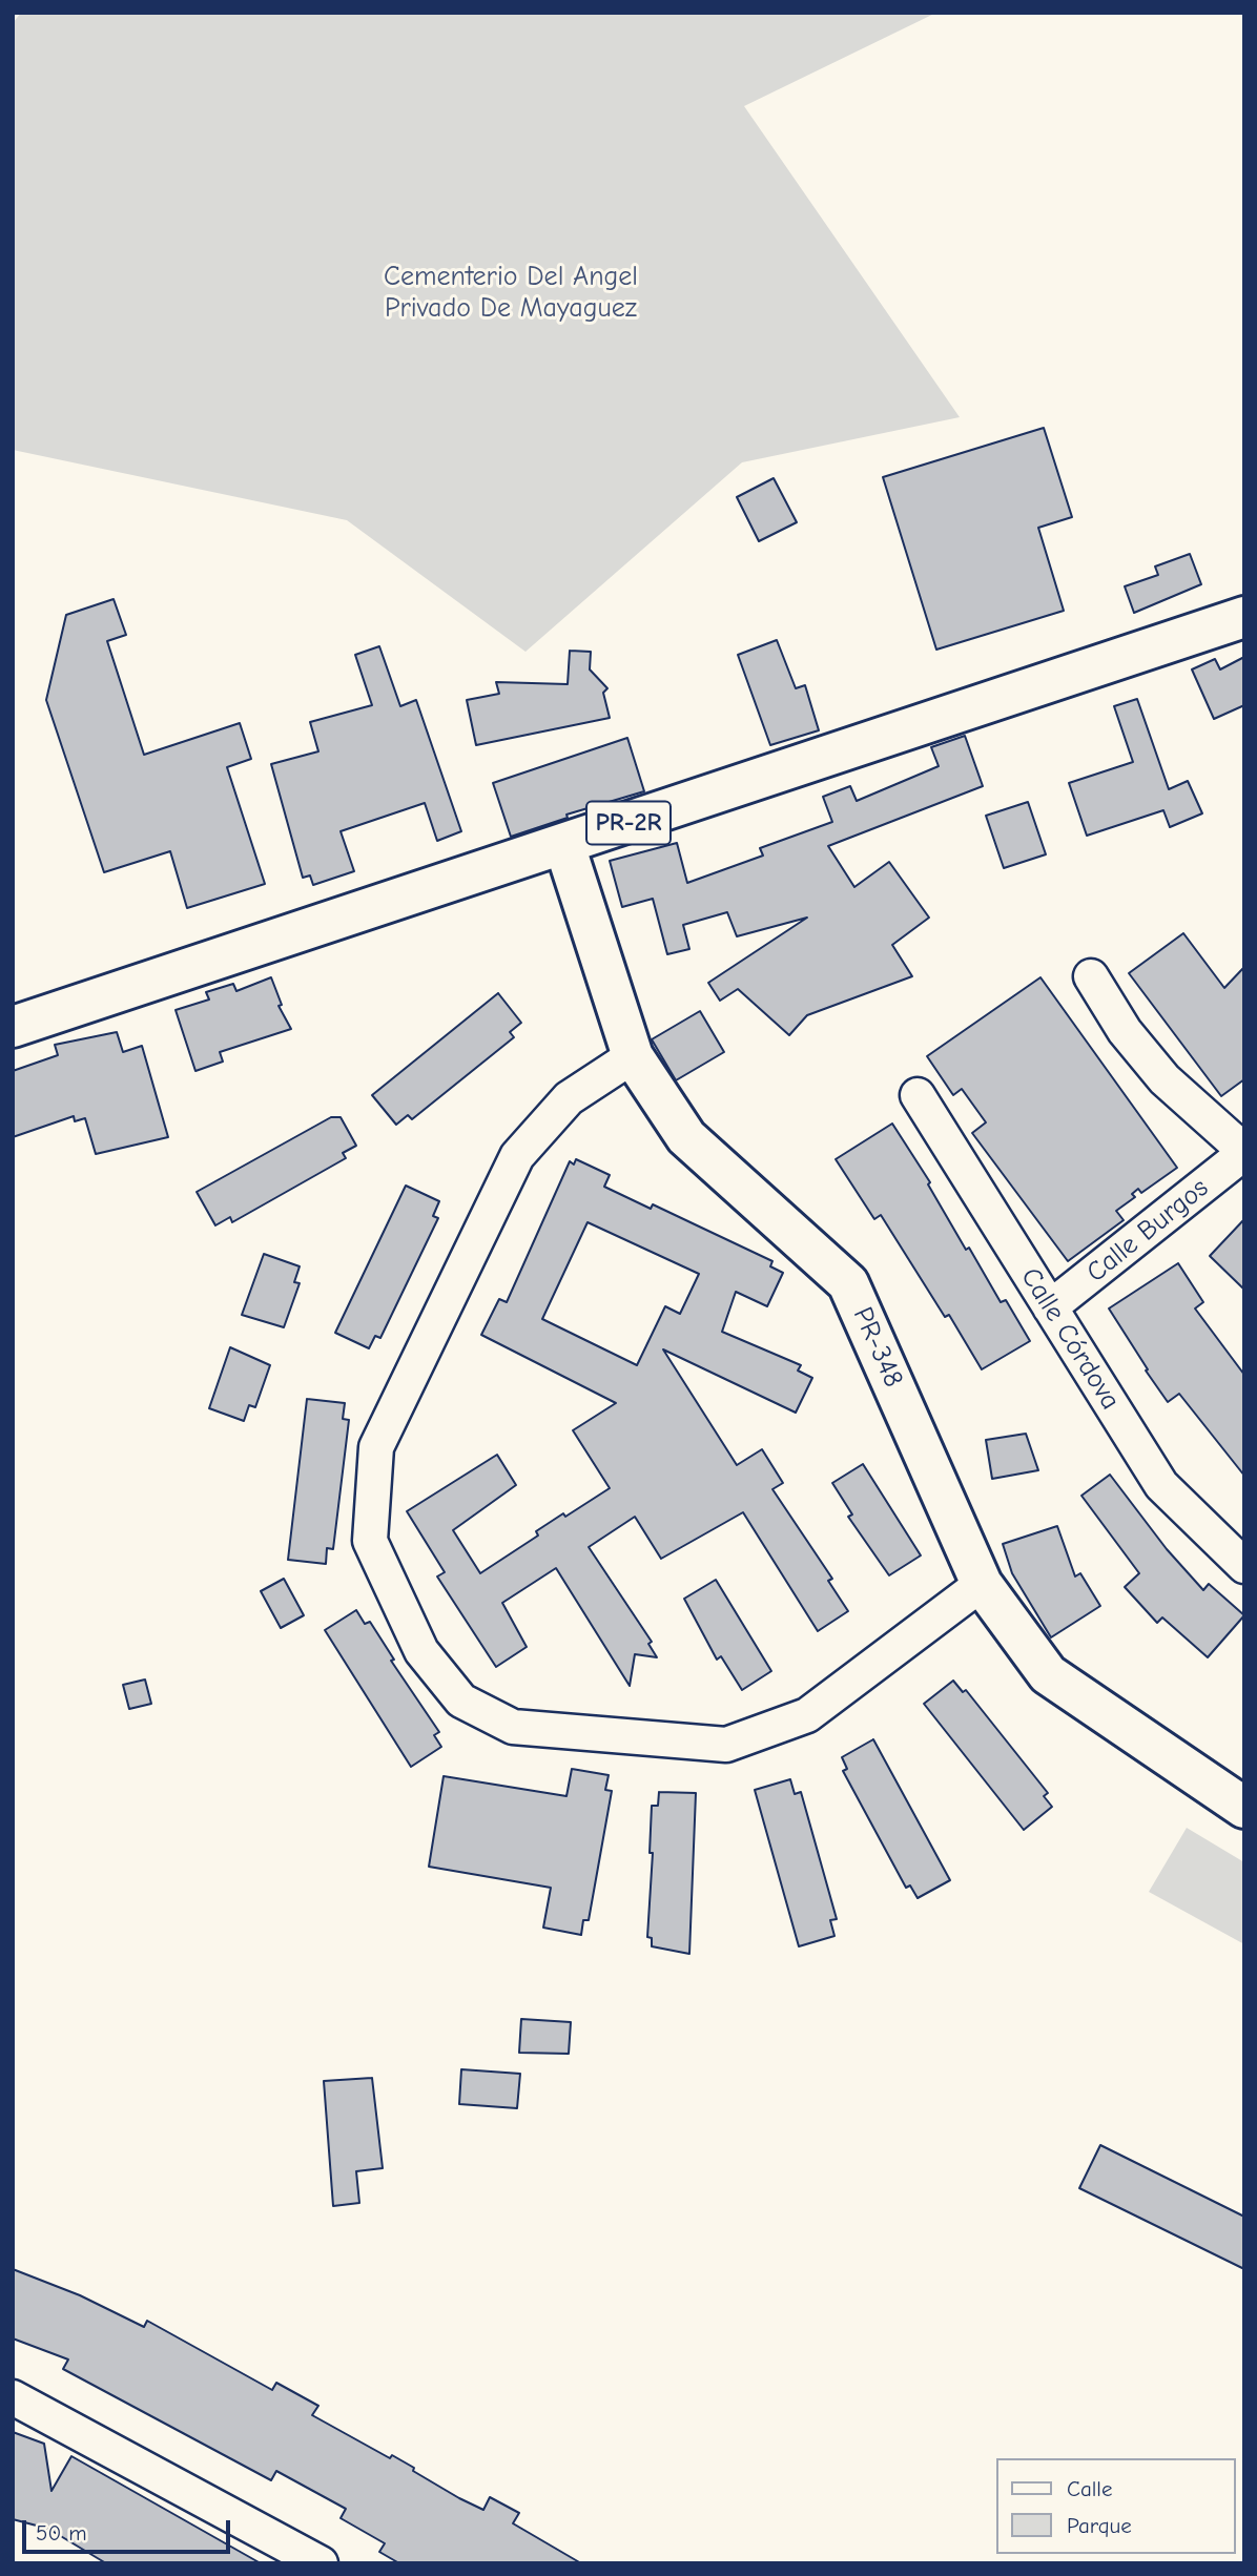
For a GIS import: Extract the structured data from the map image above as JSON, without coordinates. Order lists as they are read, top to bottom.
{
  "streets": {
    "main road": ["PR-2R", "PR-348"],
    "street": ["Calle Burgos", "Calle Córdova"]
  },
  "crossings": [
    ["PR-2R", "PR-348"],
    ["Calle Burgos", "Calle Córdova"]
  ],
  "parks": ["Cementerio Del Angel Privado De Mayaguez"],
  "legend": ["Calle", "Parque"],
  "scale_bar": "50 m"
}
